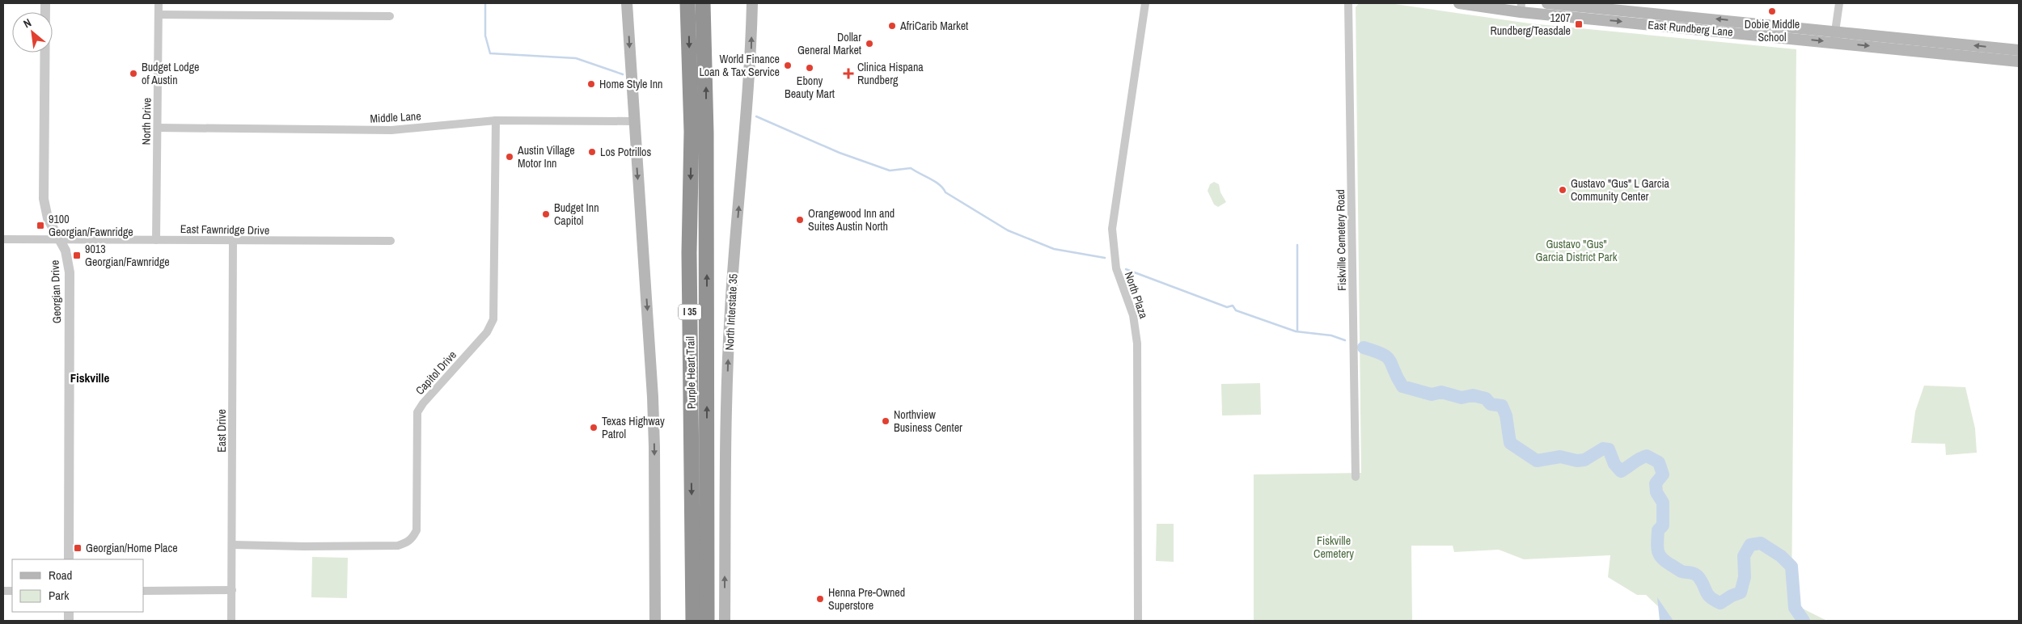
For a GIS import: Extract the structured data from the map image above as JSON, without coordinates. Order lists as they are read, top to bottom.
{
  "streets": {
    "highway": ["I 35", "Purple Heart Trail"],
    "main road": ["East Rundberg Lane", "North Interstate 35"],
    "street": [
      "Middle Lane",
      "North Drive",
      "East Fawnridge Drive",
      "Fiskville Cemetery Road",
      "Georgian Drive",
      "North Plaza",
      "Capitol Drive",
      "East Drive"
    ]
  },
  "crossings": [
    ["Middle Lane", "North Drive"],
    ["Middle Lane", "Capitol Drive"],
    ["North Drive", "East Fawnridge Drive"],
    ["East Fawnridge Drive", "Georgian Drive"],
    ["East Fawnridge Drive", "East Drive"],
    ["Capitol Drive", "East Drive"]
  ],
  "districts": ["Fiskville"],
  "parks": ["Gustavo \"Gus\" Garcia District Park", "Fiskville Cemetery"],
  "places": {
    "other": [
      "Dobie Middle School",
      "AfriCarib Market",
      "Dollar General Market",
      "World Finance Loan & Tax Service",
      "Ebony Beauty Mart",
      "Budget Lodge of Austin",
      "Home Style Inn",
      "Los Potrillos",
      "Austin Village Motor Inn",
      "Gustavo \"Gus\" L Garcia Community Center",
      "Budget Inn Capitol",
      "Orangewood Inn and Suites Austin North",
      "Northview Business Center",
      "Texas Highway Patrol",
      "Henna Pre-Owned Superstore"
    ],
    "transit": [
      "1207 Rundberg/Teasdale",
      "9100 Georgian/Fawnridge",
      "9013 Georgian/Fawnridge",
      "Georgian/Home Place"
    ],
    "health": ["Clinica Hispana Rundberg"]
  },
  "legend": ["Road", "Park"],
  "north": "top left"
}
